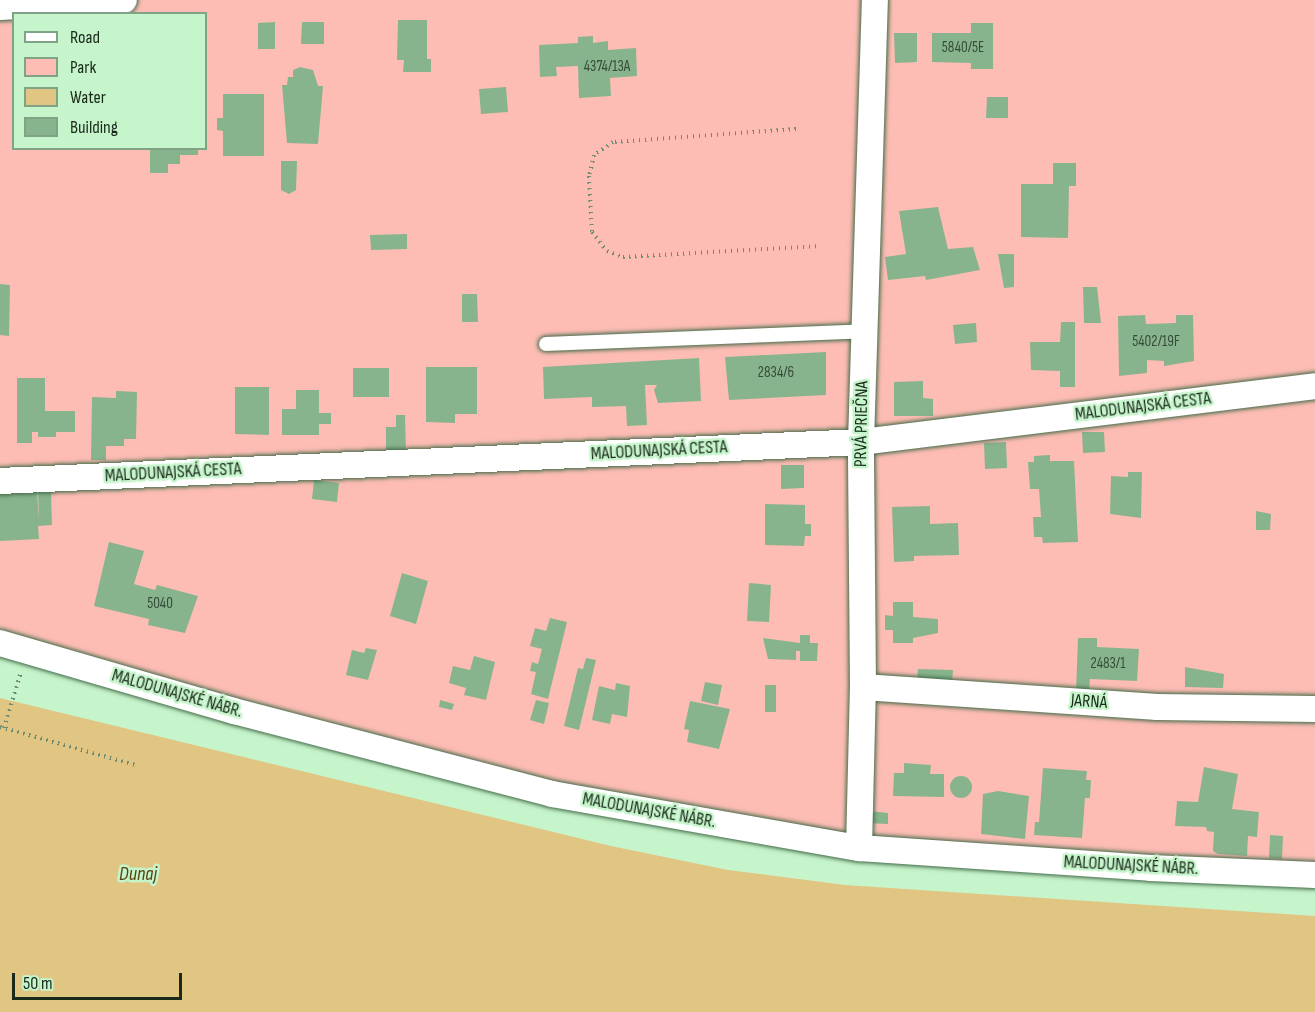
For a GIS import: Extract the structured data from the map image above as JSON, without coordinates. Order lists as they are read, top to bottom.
{
  "streets": {
    "street": [
      "MALODUNAJSKÁ CESTA",
      "PRVÁ PRIEČNA",
      "MALODUNAJSKÉ NÁBR.",
      "JARNÁ"
    ]
  },
  "crossings": [
    ["MALODUNAJSKÁ CESTA", "PRVÁ PRIEČNA"],
    ["PRVÁ PRIEČNA", "MALODUNAJSKÉ NÁBR."],
    ["PRVÁ PRIEČNA", "JARNÁ"]
  ],
  "water": ["Dunaj"],
  "house_numbers": [
    "5840/5E",
    "4374/13A",
    "5402/19F",
    "2834/6",
    "5040",
    "2483/1"
  ],
  "legend": [
    "Road",
    "Park",
    "Water",
    "Building"
  ],
  "scale_bar": "50 m"
}
